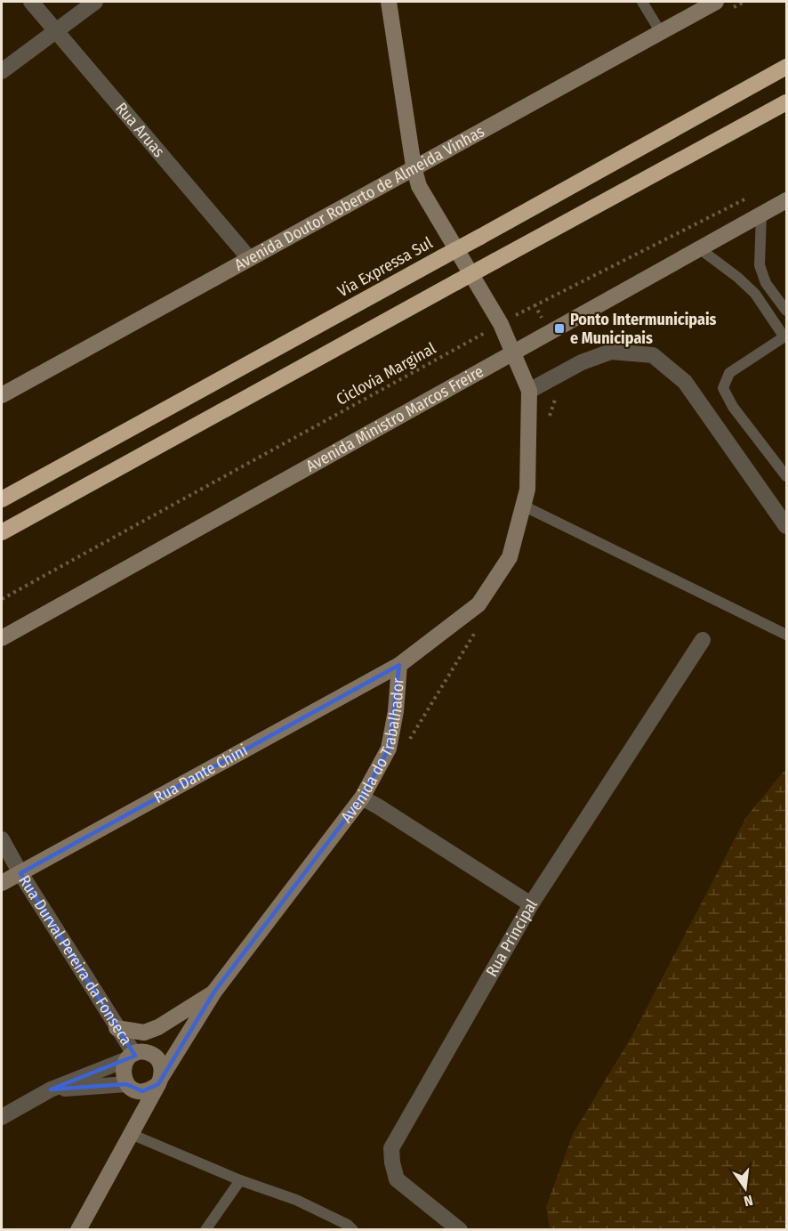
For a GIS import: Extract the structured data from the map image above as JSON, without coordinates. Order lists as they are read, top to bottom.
{
  "streets": {
    "highway": ["Via Expressa Sul"],
    "street": [
      "Rua Aruas",
      "Avenida Doutor Roberto de Almeida Vinhas",
      "Avenida Ministro Marcos Freire",
      "Avenida do Trabalhador",
      "Rua Dante Chini",
      "Rua Principal",
      "Rua Durval Pereira da Fonseca"
    ],
    "path": ["Ciclovia Marginal"]
  },
  "crossings": [
    ["Rua Aruas", "Avenida Doutor Roberto de Almeida Vinhas"],
    ["Avenida Doutor Roberto de Almeida Vinhas", "Avenida do Trabalhador"],
    ["Ciclovia Marginal", "Avenida do Trabalhador"],
    ["Avenida Ministro Marcos Freire", "Avenida do Trabalhador"],
    ["Avenida do Trabalhador", "Rua Dante Chini"],
    ["Avenida do Trabalhador", "Rua Durval Pereira da Fonseca"],
    ["Rua Dante Chini", "Rua Durval Pereira da Fonseca"]
  ],
  "places": {
    "transit": ["Ponto Intermunicipais e Municipais"]
  },
  "north": "bottom"
}
